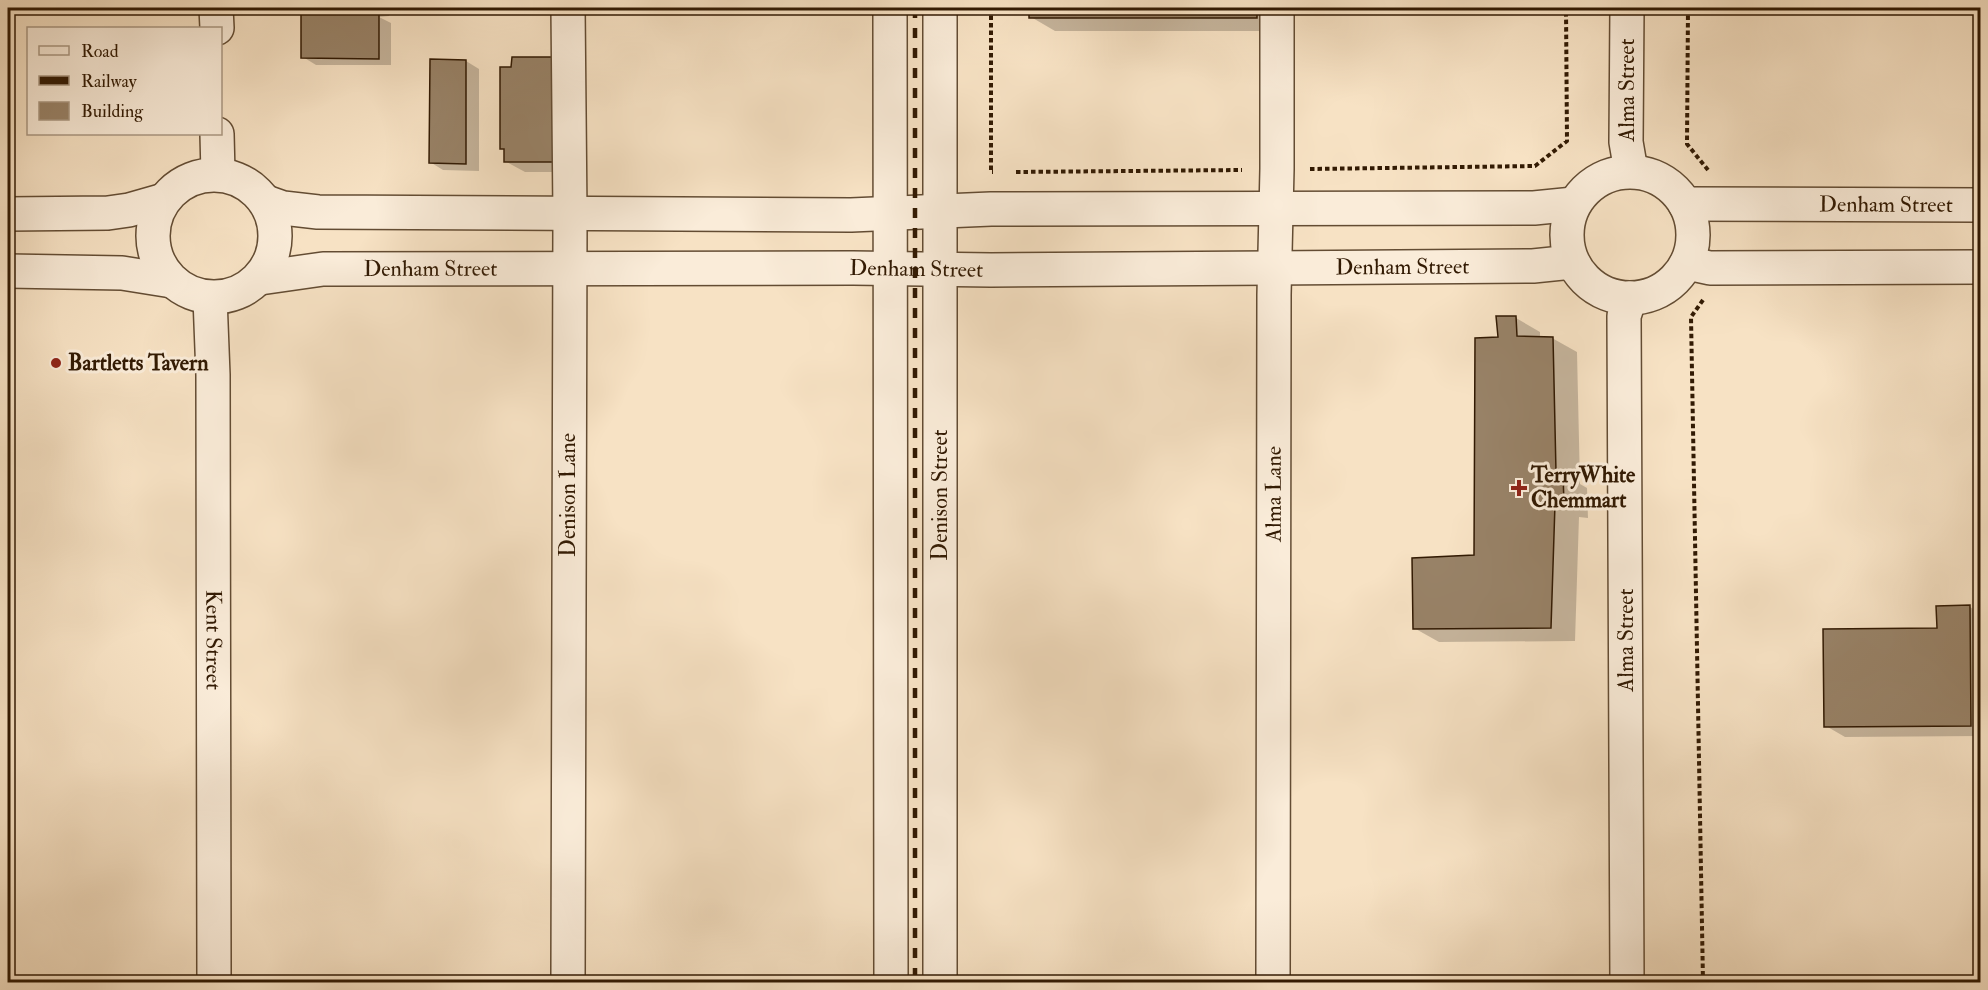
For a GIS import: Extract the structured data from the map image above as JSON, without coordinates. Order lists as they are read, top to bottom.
{
  "streets": {
    "street": [
      "Alma Street",
      "Denham Street",
      "Denison Lane",
      "Denison Street",
      "Alma Lane",
      "Kent Street"
    ]
  },
  "crossings": [
    ["Alma Street", "Denham Street"],
    ["Denham Street", "Denison Lane"],
    ["Denham Street", "Denison Street"],
    ["Denham Street", "Alma Lane"],
    ["Denham Street", "Kent Street"]
  ],
  "places": {
    "other": ["Bartletts Tavern"],
    "health": ["TerryWhite Chemmart"]
  },
  "legend": ["Road", "Railway", "Building"]
}
